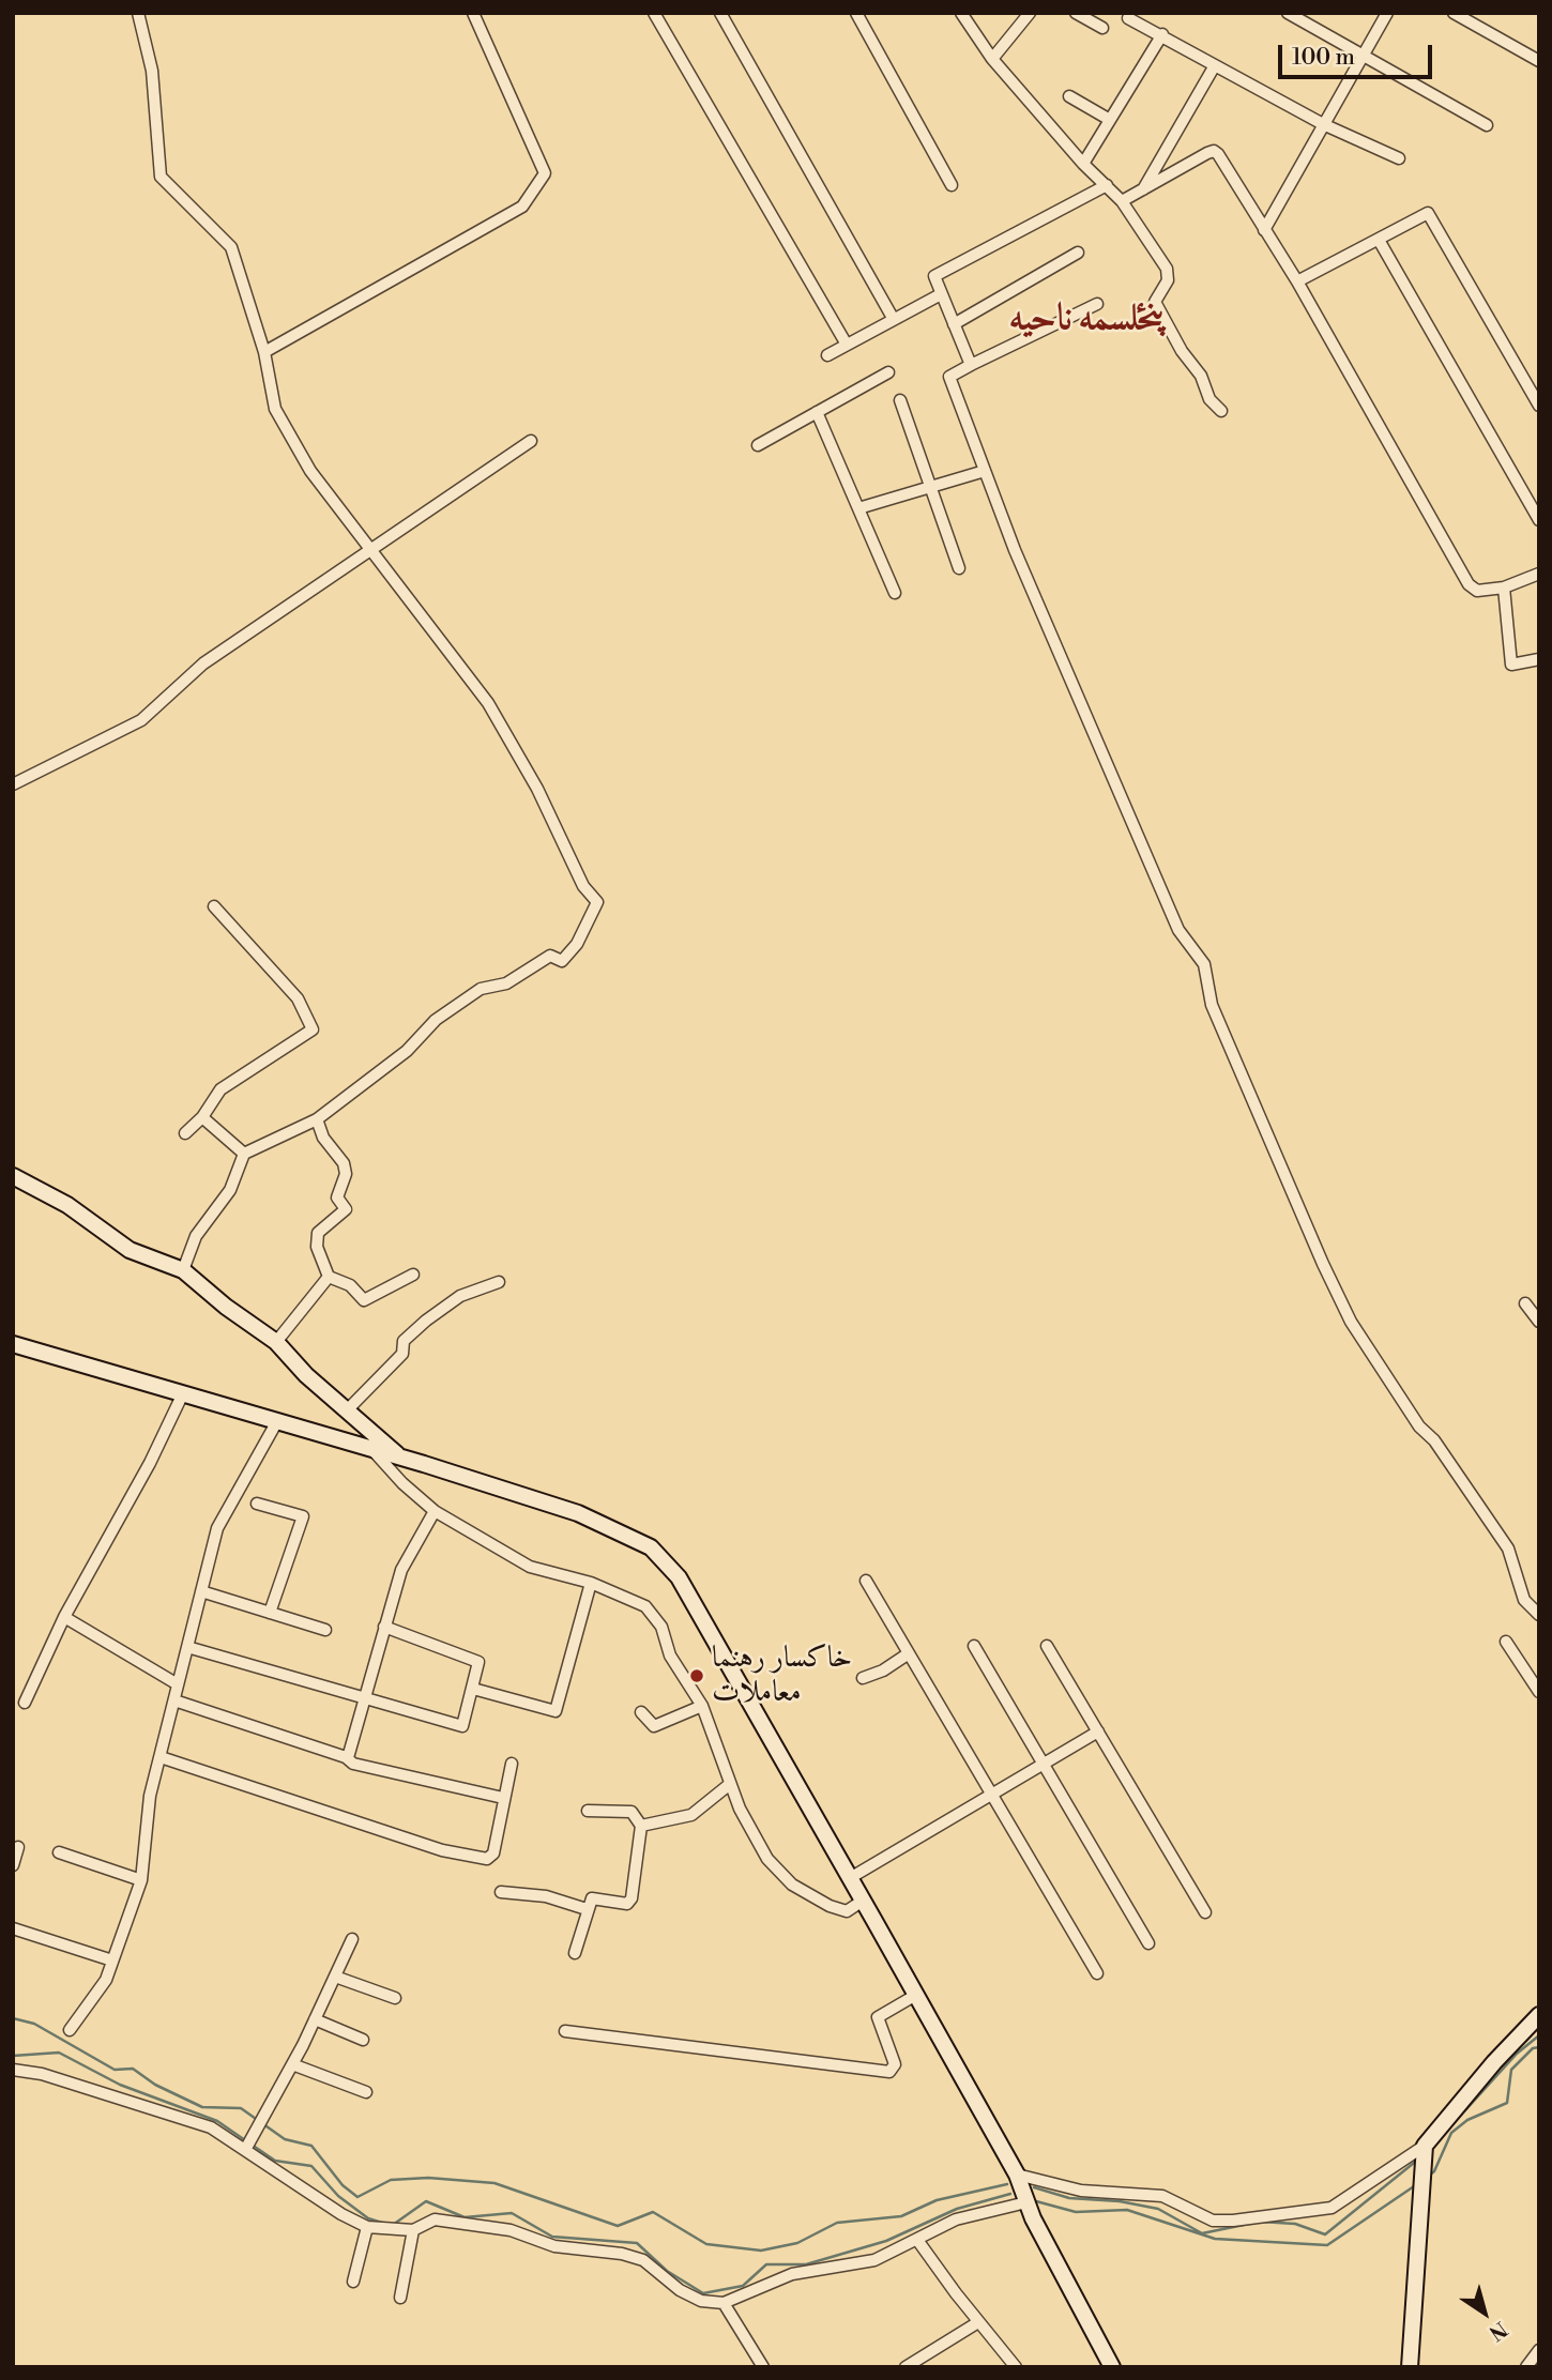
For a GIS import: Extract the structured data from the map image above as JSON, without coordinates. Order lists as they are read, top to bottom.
{
  "districts": ["پنځلسمه ناحیه"],
  "places": ["خاکسار رهنما معاملات"],
  "scale_bar": "100 m",
  "north": "bottom right"
}
